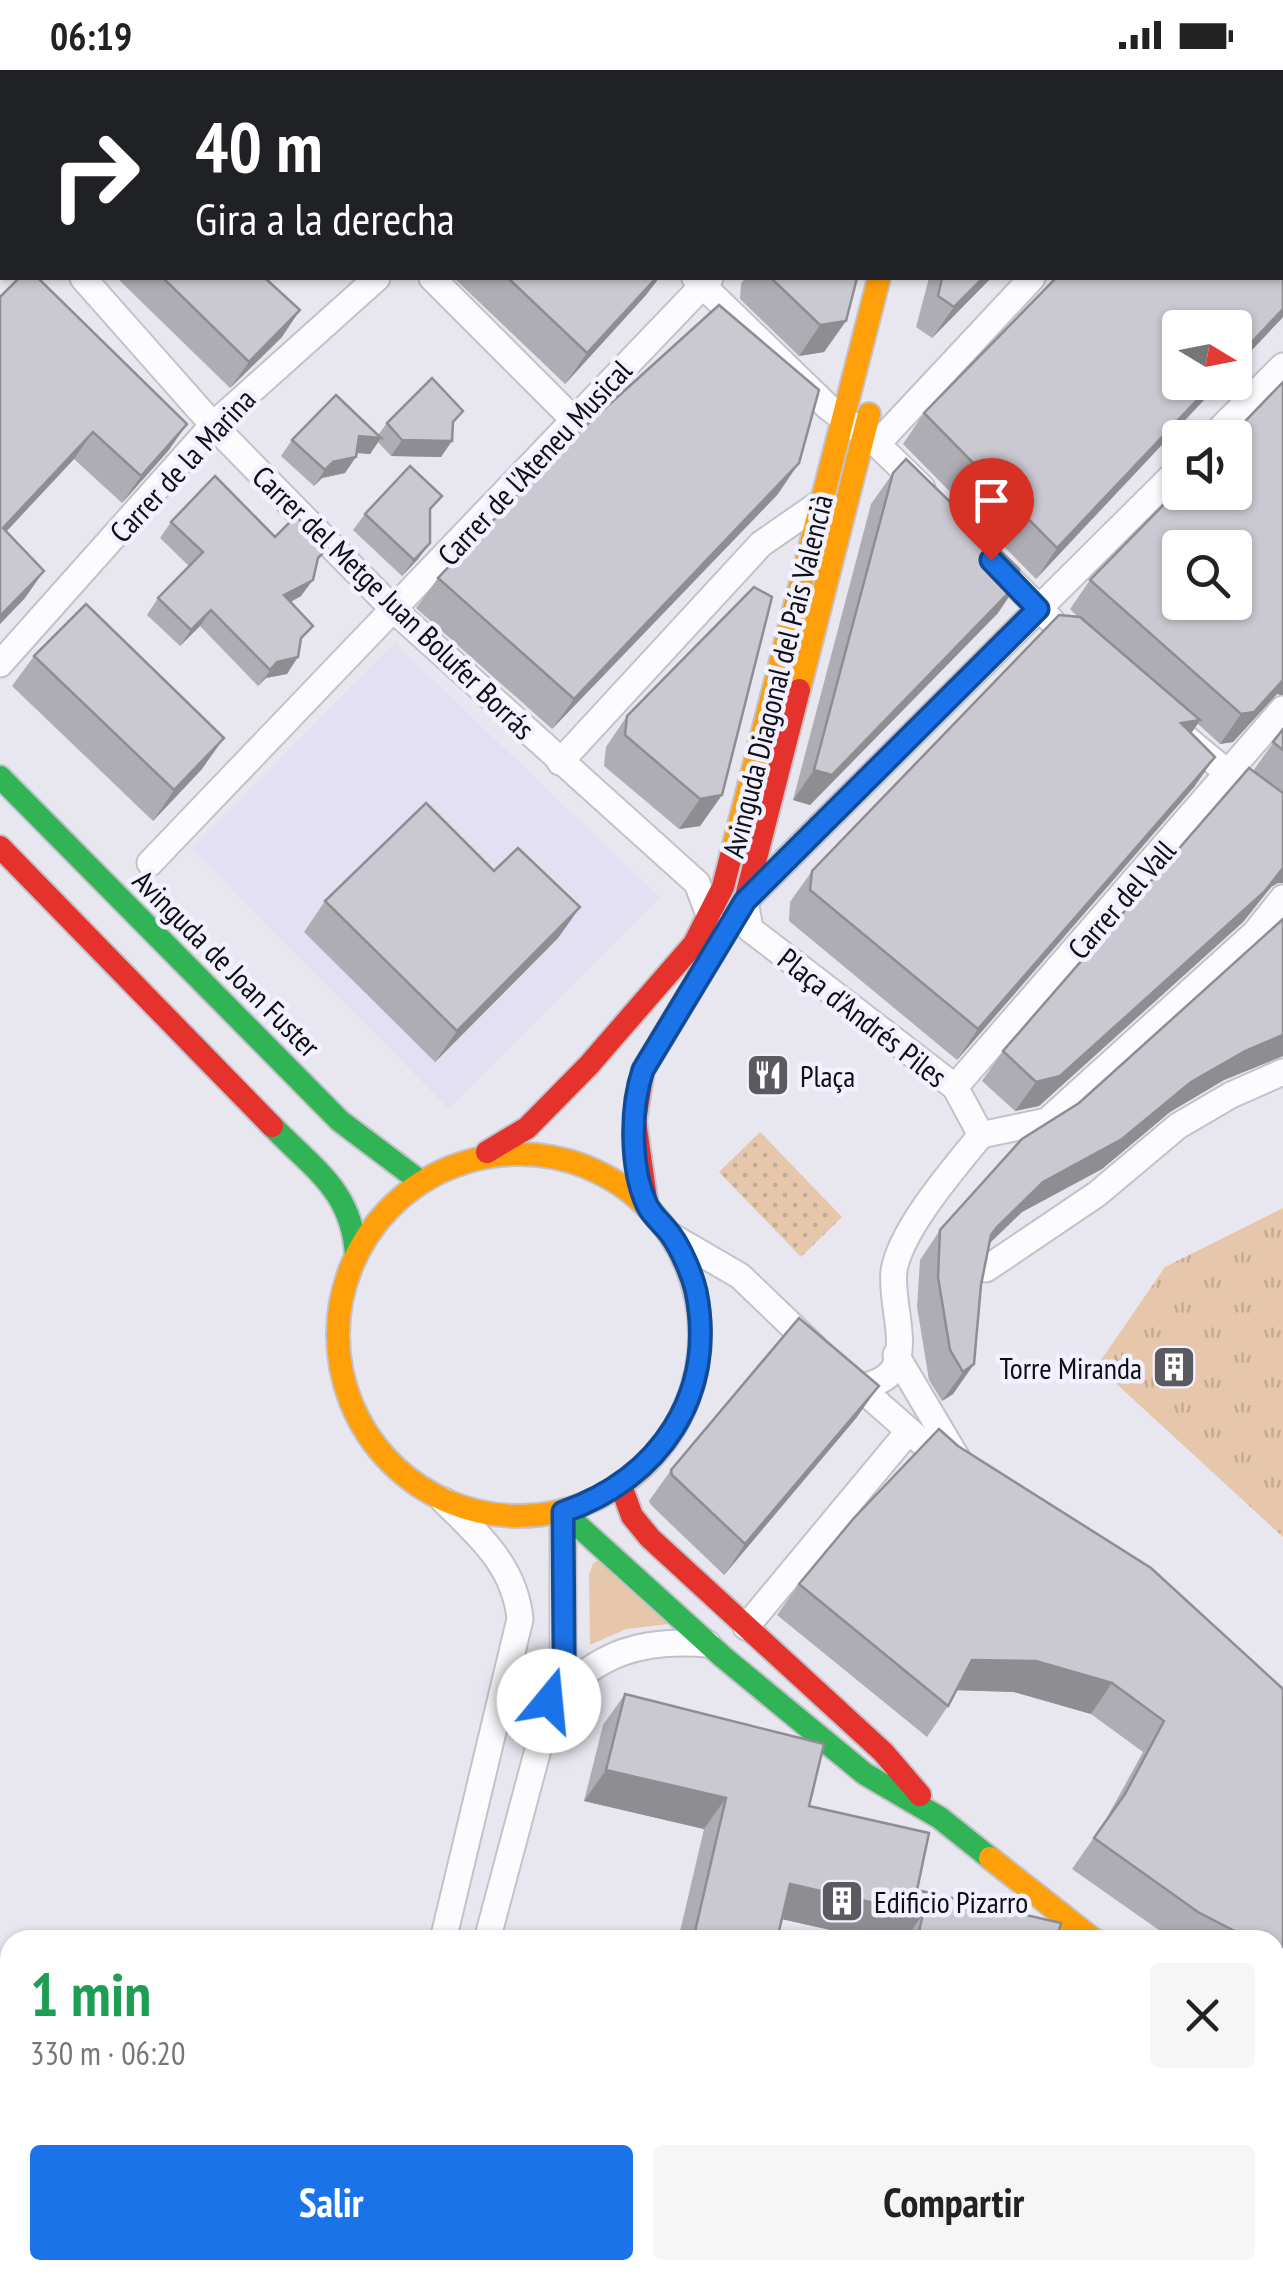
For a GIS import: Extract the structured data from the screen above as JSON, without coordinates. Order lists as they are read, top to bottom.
{
  "streets": {
    "street": [
      "Carrer de l'Ateneu Musical",
      "Carrer de la Marina",
      "Carrer del Metge Juan Bolufer Borrás",
      "Avinguda Diagonal del País Valencià",
      "Carrer del Vall",
      "Avinguda de Joan Fuster",
      "Plaça d'Andrés Piles"
    ]
  },
  "crossings": [
    ["Carrer de l'Ateneu Musical", "Carrer del Metge Juan Bolufer Borrás"],
    ["Carrer de la Marina", "Carrer del Metge Juan Bolufer Borrás"],
    ["Carrer del Metge Juan Bolufer Borrás", "Avinguda Diagonal del País Valencià"],
    ["Avinguda Diagonal del País Valencià", "Plaça d'Andrés Piles"],
    ["Carrer del Vall", "Plaça d'Andrés Piles"]
  ],
  "places": {
    "restaurant": ["Plaça"],
    "building": ["Torre Miranda", "Edificio Pizarro"]
  },
  "north": "right",
  "page": {
    "status": "06:19",
    "turn": ["40 m", "Gira a la derecha"],
    "heading": ["1 min", "330 m · 06:20"],
    "buttons": ["Salir", "Compartir"]
  }
}
